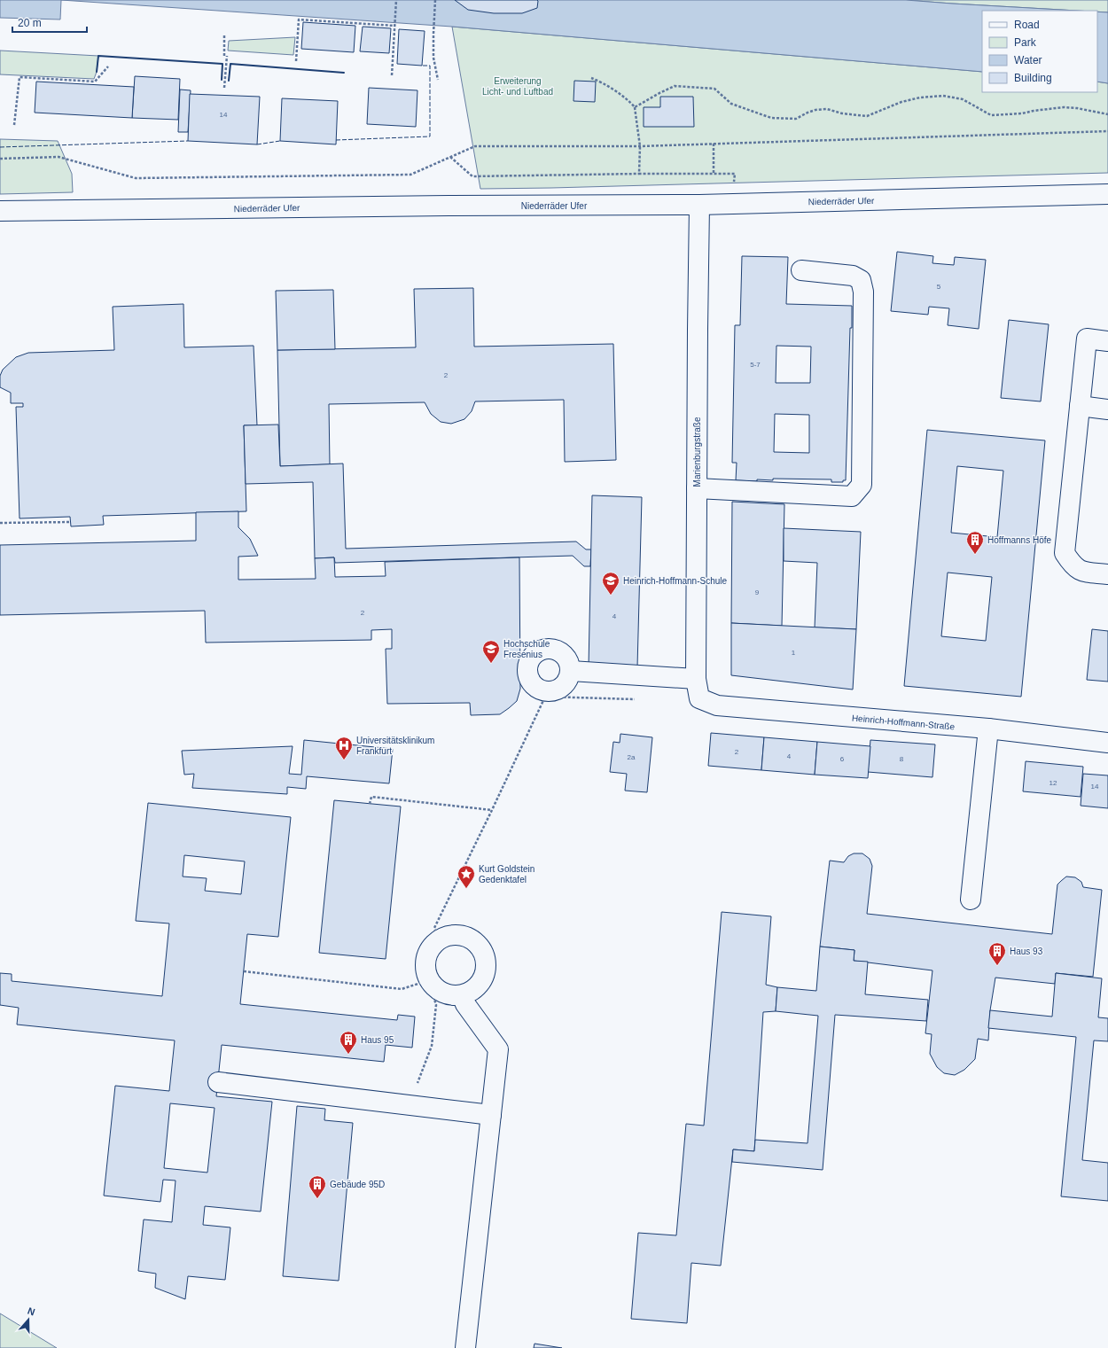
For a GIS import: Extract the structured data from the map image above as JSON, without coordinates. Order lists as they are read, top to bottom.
{
  "streets": {
    "main road": ["Niederräder Ufer", "Marienburgstraße", "Heinrich-Hoffmann-Straße"]
  },
  "crossings": [
    ["Niederräder Ufer", "Marienburgstraße"],
    ["Marienburgstraße", "Heinrich-Hoffmann-Straße"]
  ],
  "parks": ["Erweiterung Licht- und Luftbad"],
  "places": {
    "building": [
      "Hoffmanns Höfe",
      "Haus 93",
      "Haus 95",
      "Gebäude 95D"
    ],
    "school or university": ["Heinrich-Hoffmann-Schule", "Hochschule Fresenius"],
    "hospital": ["Universitätsklinikum Frankfurt"],
    "place": ["Kurt Goldstein Gedenktafel"]
  },
  "house_numbers": [
    "14",
    "5",
    "5-7",
    "2",
    "9",
    "2",
    "4",
    "1",
    "2",
    "4",
    "2a",
    "6",
    "8",
    "12",
    "14"
  ],
  "legend": [
    "Road",
    "Park",
    "Water",
    "Building"
  ],
  "scale_bar": "20 m",
  "north": "top"
}
